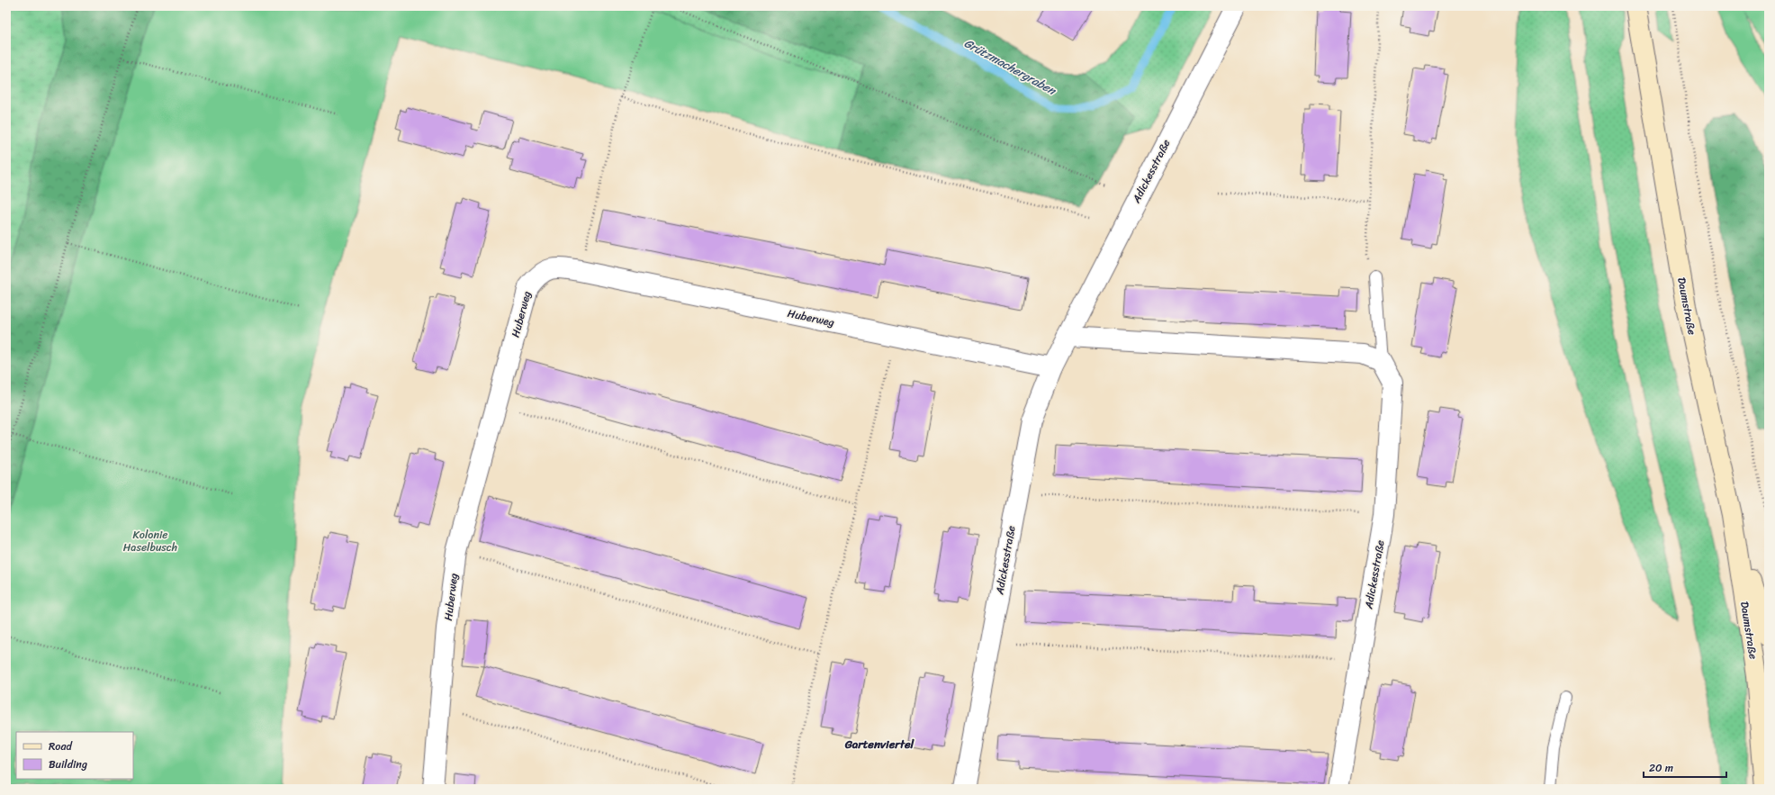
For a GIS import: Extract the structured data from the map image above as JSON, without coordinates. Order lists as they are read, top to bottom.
{
  "streets": {
    "main road": ["Daumstraße"],
    "street": ["Adickesstraße", "Huberweg"]
  },
  "crossings": [
    ["Adickesstraße", "Huberweg"]
  ],
  "districts": ["Gartenviertel"],
  "water": ["Grützmachergraben"],
  "parks": ["Kolonie Haselbusch"],
  "legend": ["Road", "Building"],
  "scale_bar": "20 m"
}
